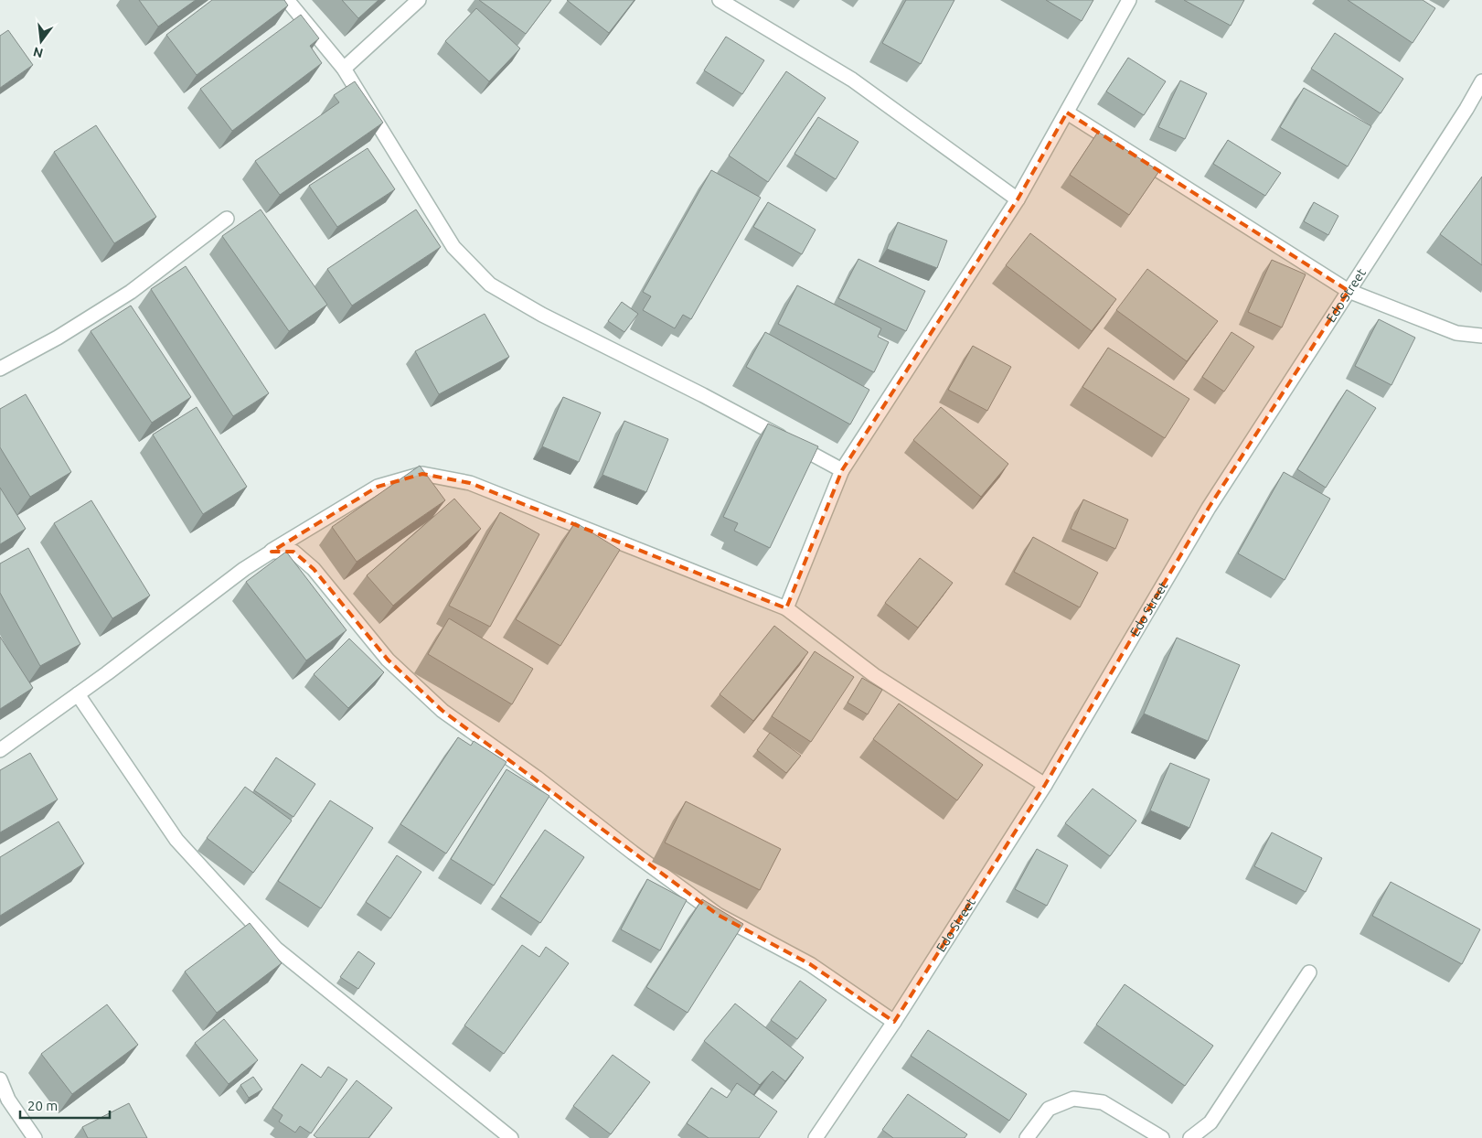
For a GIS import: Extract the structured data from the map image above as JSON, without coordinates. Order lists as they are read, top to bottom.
{
  "streets": {
    "street": ["Edo Street"]
  },
  "scale_bar": "20 m",
  "north": "bottom"
}
